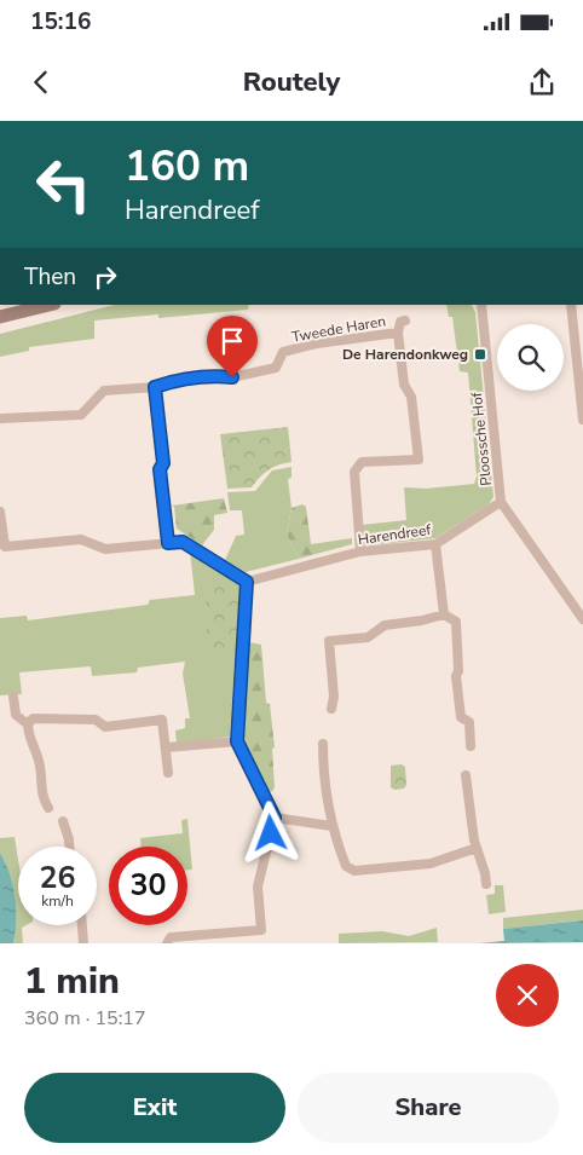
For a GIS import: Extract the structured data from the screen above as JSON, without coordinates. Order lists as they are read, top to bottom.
{
  "streets": {
    "street": ["Tweede Haren", "Ploossche Hof", "Harendreef"]
  },
  "crossings": [
    ["Tweede Haren", "Harendreef"],
    ["Ploossche Hof", "Harendreef"]
  ],
  "places": {
    "transit": ["De Harendonkweg"]
  },
  "page": {
    "status": "15:16",
    "header": "Routely",
    "turn": ["160 m", "Harendreef"],
    "then": "Then",
    "speed": "26 km/h",
    "limit": "30",
    "heading": ["1 min", "360 m · 15:17"],
    "buttons": ["Exit", "Share"]
  }
}
